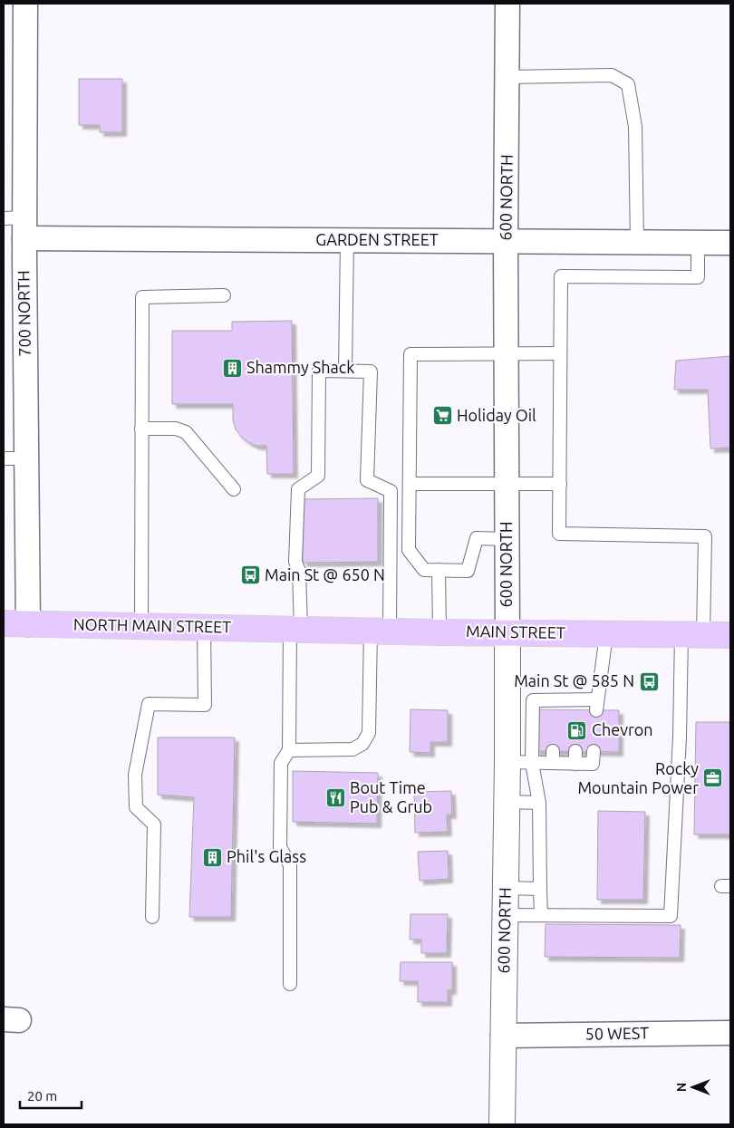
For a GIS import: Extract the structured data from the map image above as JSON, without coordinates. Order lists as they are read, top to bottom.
{
  "streets": {
    "highway": ["NORTH MAIN STREET", "MAIN STREET"],
    "street": [
      "600 NORTH",
      "GARDEN STREET",
      "700 NORTH",
      "50 WEST"
    ]
  },
  "crossings": [
    ["600 NORTH", "GARDEN STREET"],
    ["600 NORTH", "MAIN STREET"],
    ["600 NORTH", "50 WEST"],
    ["GARDEN STREET", "700 NORTH"],
    ["700 NORTH", "NORTH MAIN STREET"],
    ["NORTH MAIN STREET", "MAIN STREET"]
  ],
  "places": {
    "building": ["Shammy Shack", "Phil's Glass"],
    "supermarket": ["Holiday Oil"],
    "bus stop": ["Main St @ 650 N", "Main St @ 585 N"],
    "fuel station": ["Chevron"],
    "office": ["Rocky Mountain Power"],
    "restaurant": ["Bout Time Pub & Grub"]
  },
  "scale_bar": "20 m",
  "north": "left"
}
